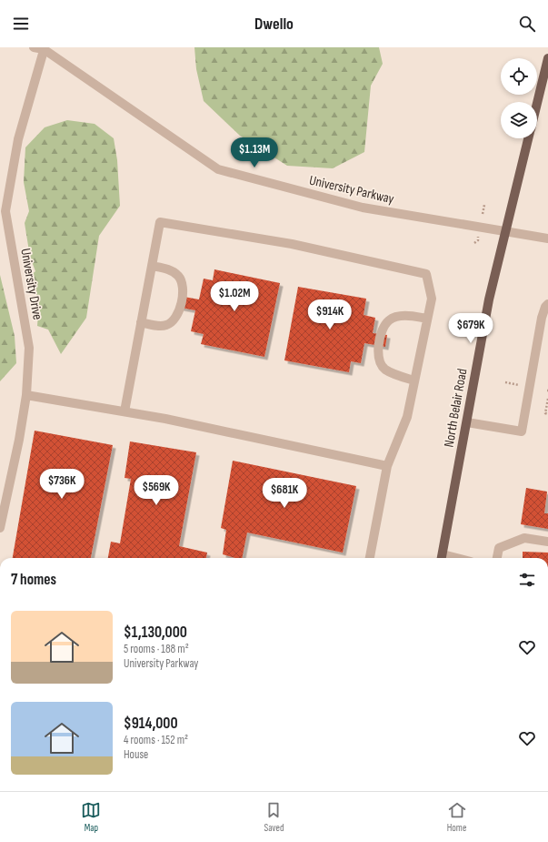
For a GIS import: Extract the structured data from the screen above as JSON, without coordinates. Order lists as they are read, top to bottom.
{
  "streets": {
    "main road": ["North Belair Road"],
    "street": ["University Parkway", "University Drive"]
  },
  "crossings": [
    ["University Parkway", "University Drive"],
    ["University Parkway", "North Belair Road"]
  ],
  "page": {
    "header": "Dwello",
    "price": [
      "$1.13M",
      "$1.02M",
      "$914K",
      "$679K",
      "$736K",
      "$569K",
      "$681K"
    ],
    "heading": "7 homes",
    "list": [
      {
        "name": "$1,130,000",
        "note": "5 rooms · 188 m² · University Parkway"
      },
      {
        "name": "$914,000",
        "note": "4 rooms · 152 m² · House"
      }
    ],
    "tabs": ["Map", "Saved", "Home"]
  }
}
